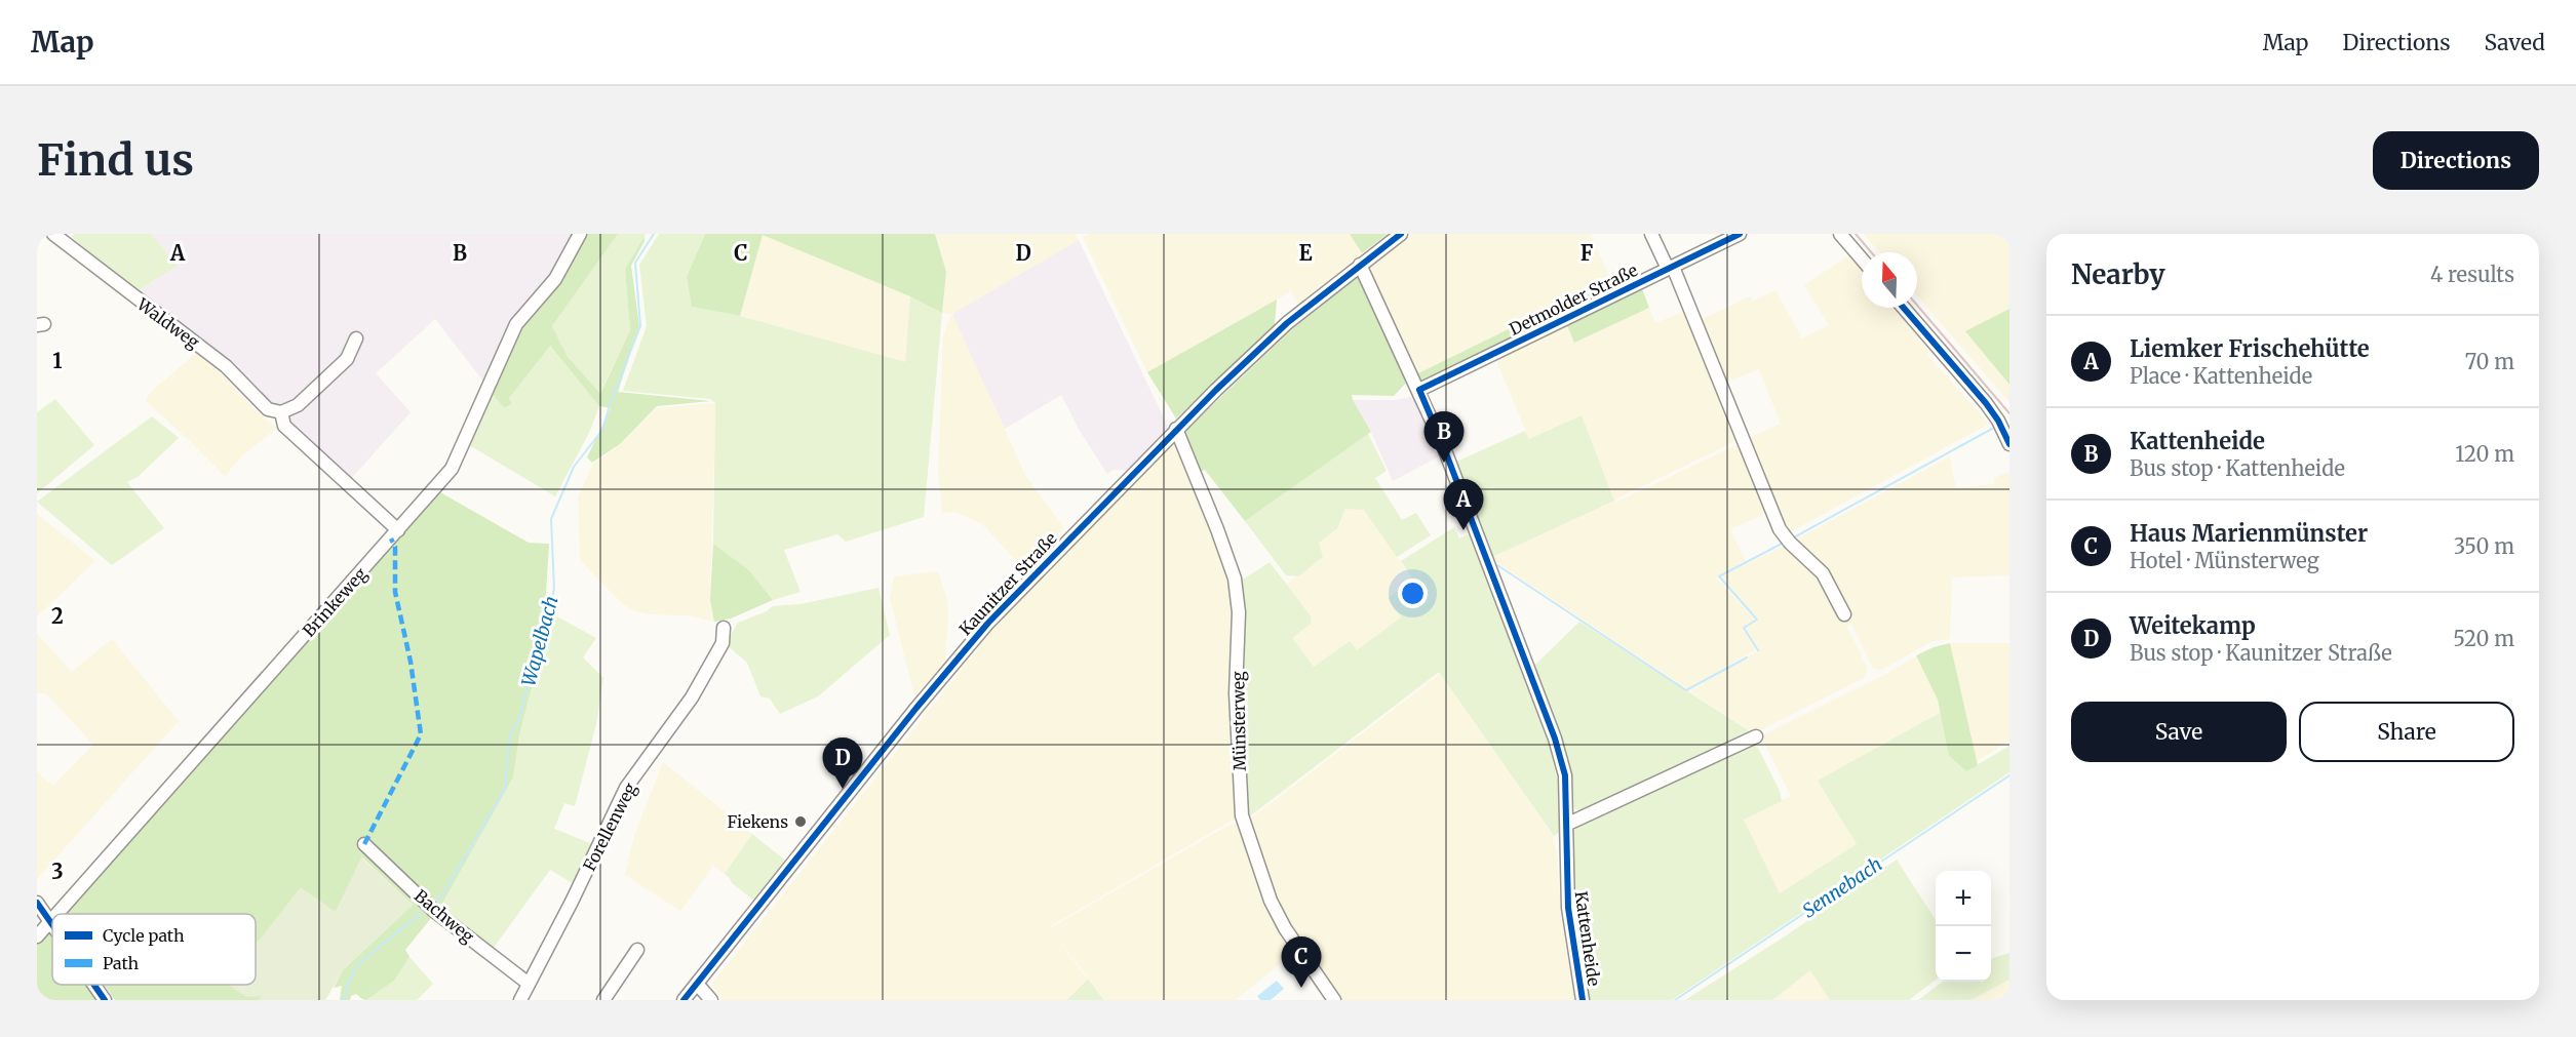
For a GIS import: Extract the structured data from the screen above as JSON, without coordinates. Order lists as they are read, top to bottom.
{
  "streets": {
    "street": [
      "Detmolder Straße",
      "Waldweg",
      "Kaunitzer Straße",
      "Brinkeweg",
      "Münsterweg",
      "Forellenweg",
      "Bachweg",
      "Kattenheide"
    ]
  },
  "crossings": [
    ["Detmolder Straße", "Kattenheide"],
    ["Waldweg", "Brinkeweg"],
    ["Kaunitzer Straße", "Münsterweg"],
    ["Kaunitzer Straße", "Kattenheide"],
    ["Forellenweg", "Bachweg"]
  ],
  "water": ["Wapelbach", "Sennebach"],
  "places": ["Fiekens"],
  "legend": ["Cycle path", "Path"],
  "north": "top",
  "page": {
    "header": "Map",
    "nav": ["Map", "Directions", "Saved"],
    "buttons": [
      "Directions",
      ["Save", "Share"]
    ],
    "title": "Find us",
    "heading": ["Nearby", "4 results"],
    "list": [
      {
        "mark": "A",
        "name": "Liemker Frischehütte",
        "note": "Place · Kattenheide",
        "value": "70 m"
      },
      {
        "mark": "B",
        "name": "Kattenheide",
        "note": "Bus stop · Kattenheide",
        "value": "120 m"
      },
      {
        "mark": "C",
        "name": "Haus Marienmünster",
        "note": "Hotel · Münsterweg",
        "value": "350 m"
      },
      {
        "mark": "D",
        "name": "Weitekamp",
        "note": "Bus stop · Kaunitzer Straße",
        "value": "520 m"
      }
    ],
    "pins": [
      "B",
      "A",
      "D",
      "C"
    ],
    "map_buttons": ["+", "−"]
  },
  "grid": {
    "columns": [
      "A",
      "B",
      "C",
      "D",
      "E",
      "F"
    ],
    "rows": ["1", "2", "3"]
  }
}
